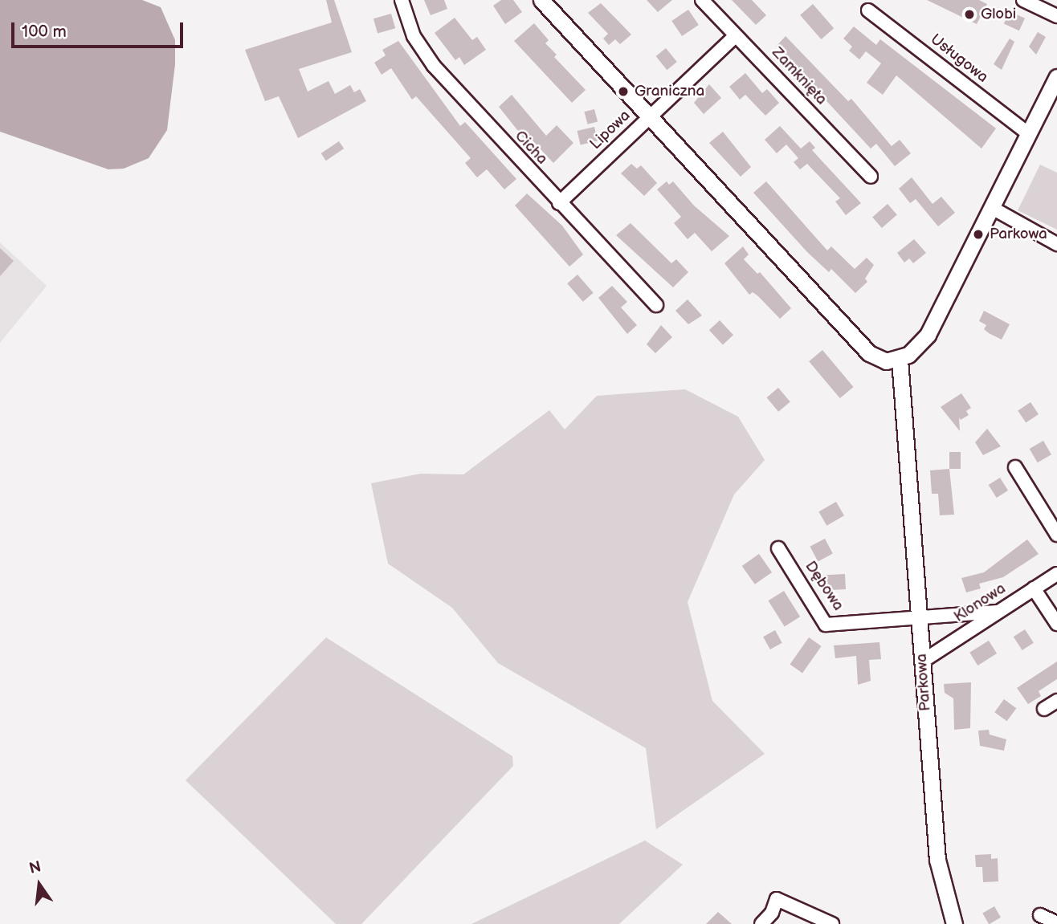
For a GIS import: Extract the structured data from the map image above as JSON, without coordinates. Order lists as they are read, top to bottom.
{
  "streets": {
    "street": [
      "Usługowa",
      "Zamknięta",
      "Lipowa",
      "Cicha",
      "Dębowa",
      "Klonowa",
      "Parkowa"
    ]
  },
  "crossings": [
    ["Zamknięta", "Lipowa"],
    ["Lipowa", "Cicha"],
    ["Dębowa", "Parkowa"],
    ["Klonowa", "Parkowa"]
  ],
  "places": ["Globi", "Graniczna", "Parkowa"],
  "scale_bar": "100 m",
  "north": "top"
}
